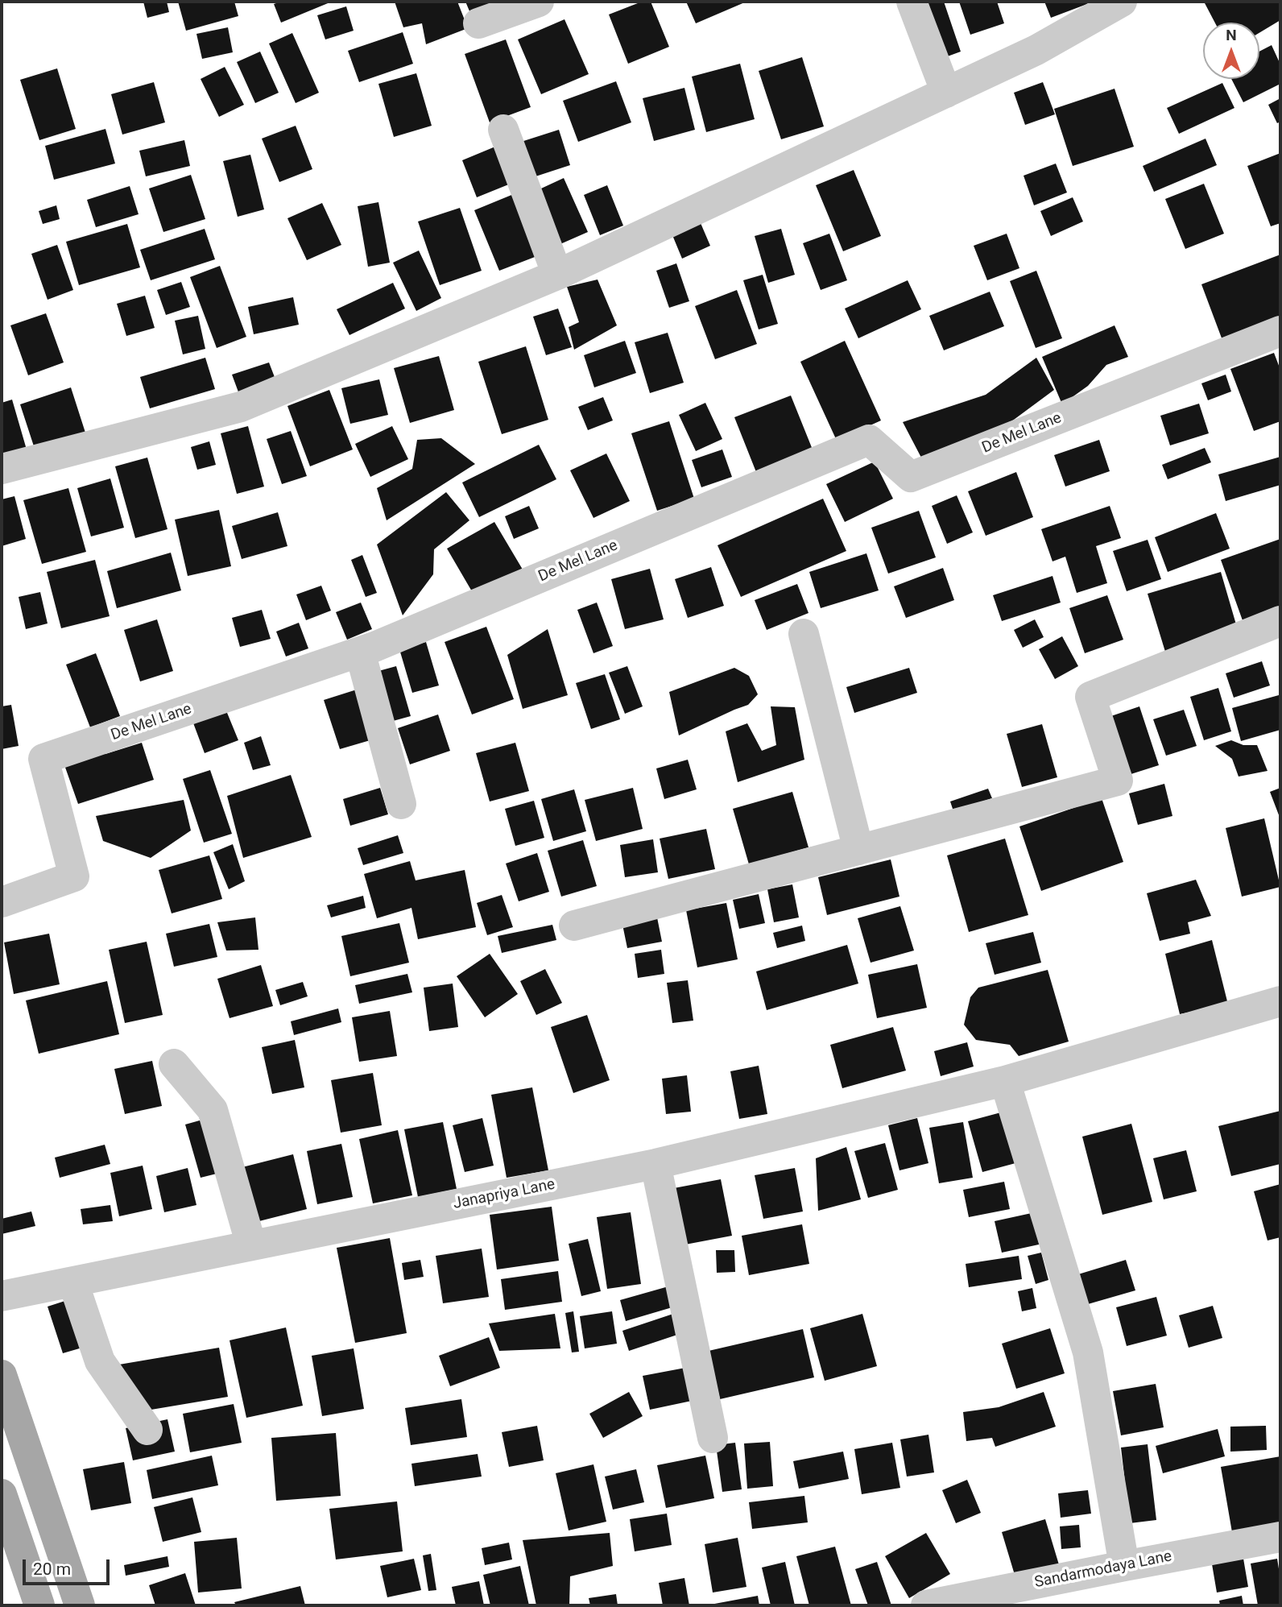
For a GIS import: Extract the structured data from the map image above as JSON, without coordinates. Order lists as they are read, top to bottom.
{
  "streets": {
    "street": ["De Mel Lane", "Janapriya Lane", "Sandarmodaya Lane"]
  },
  "scale_bar": "20 m",
  "north": "top"
}
